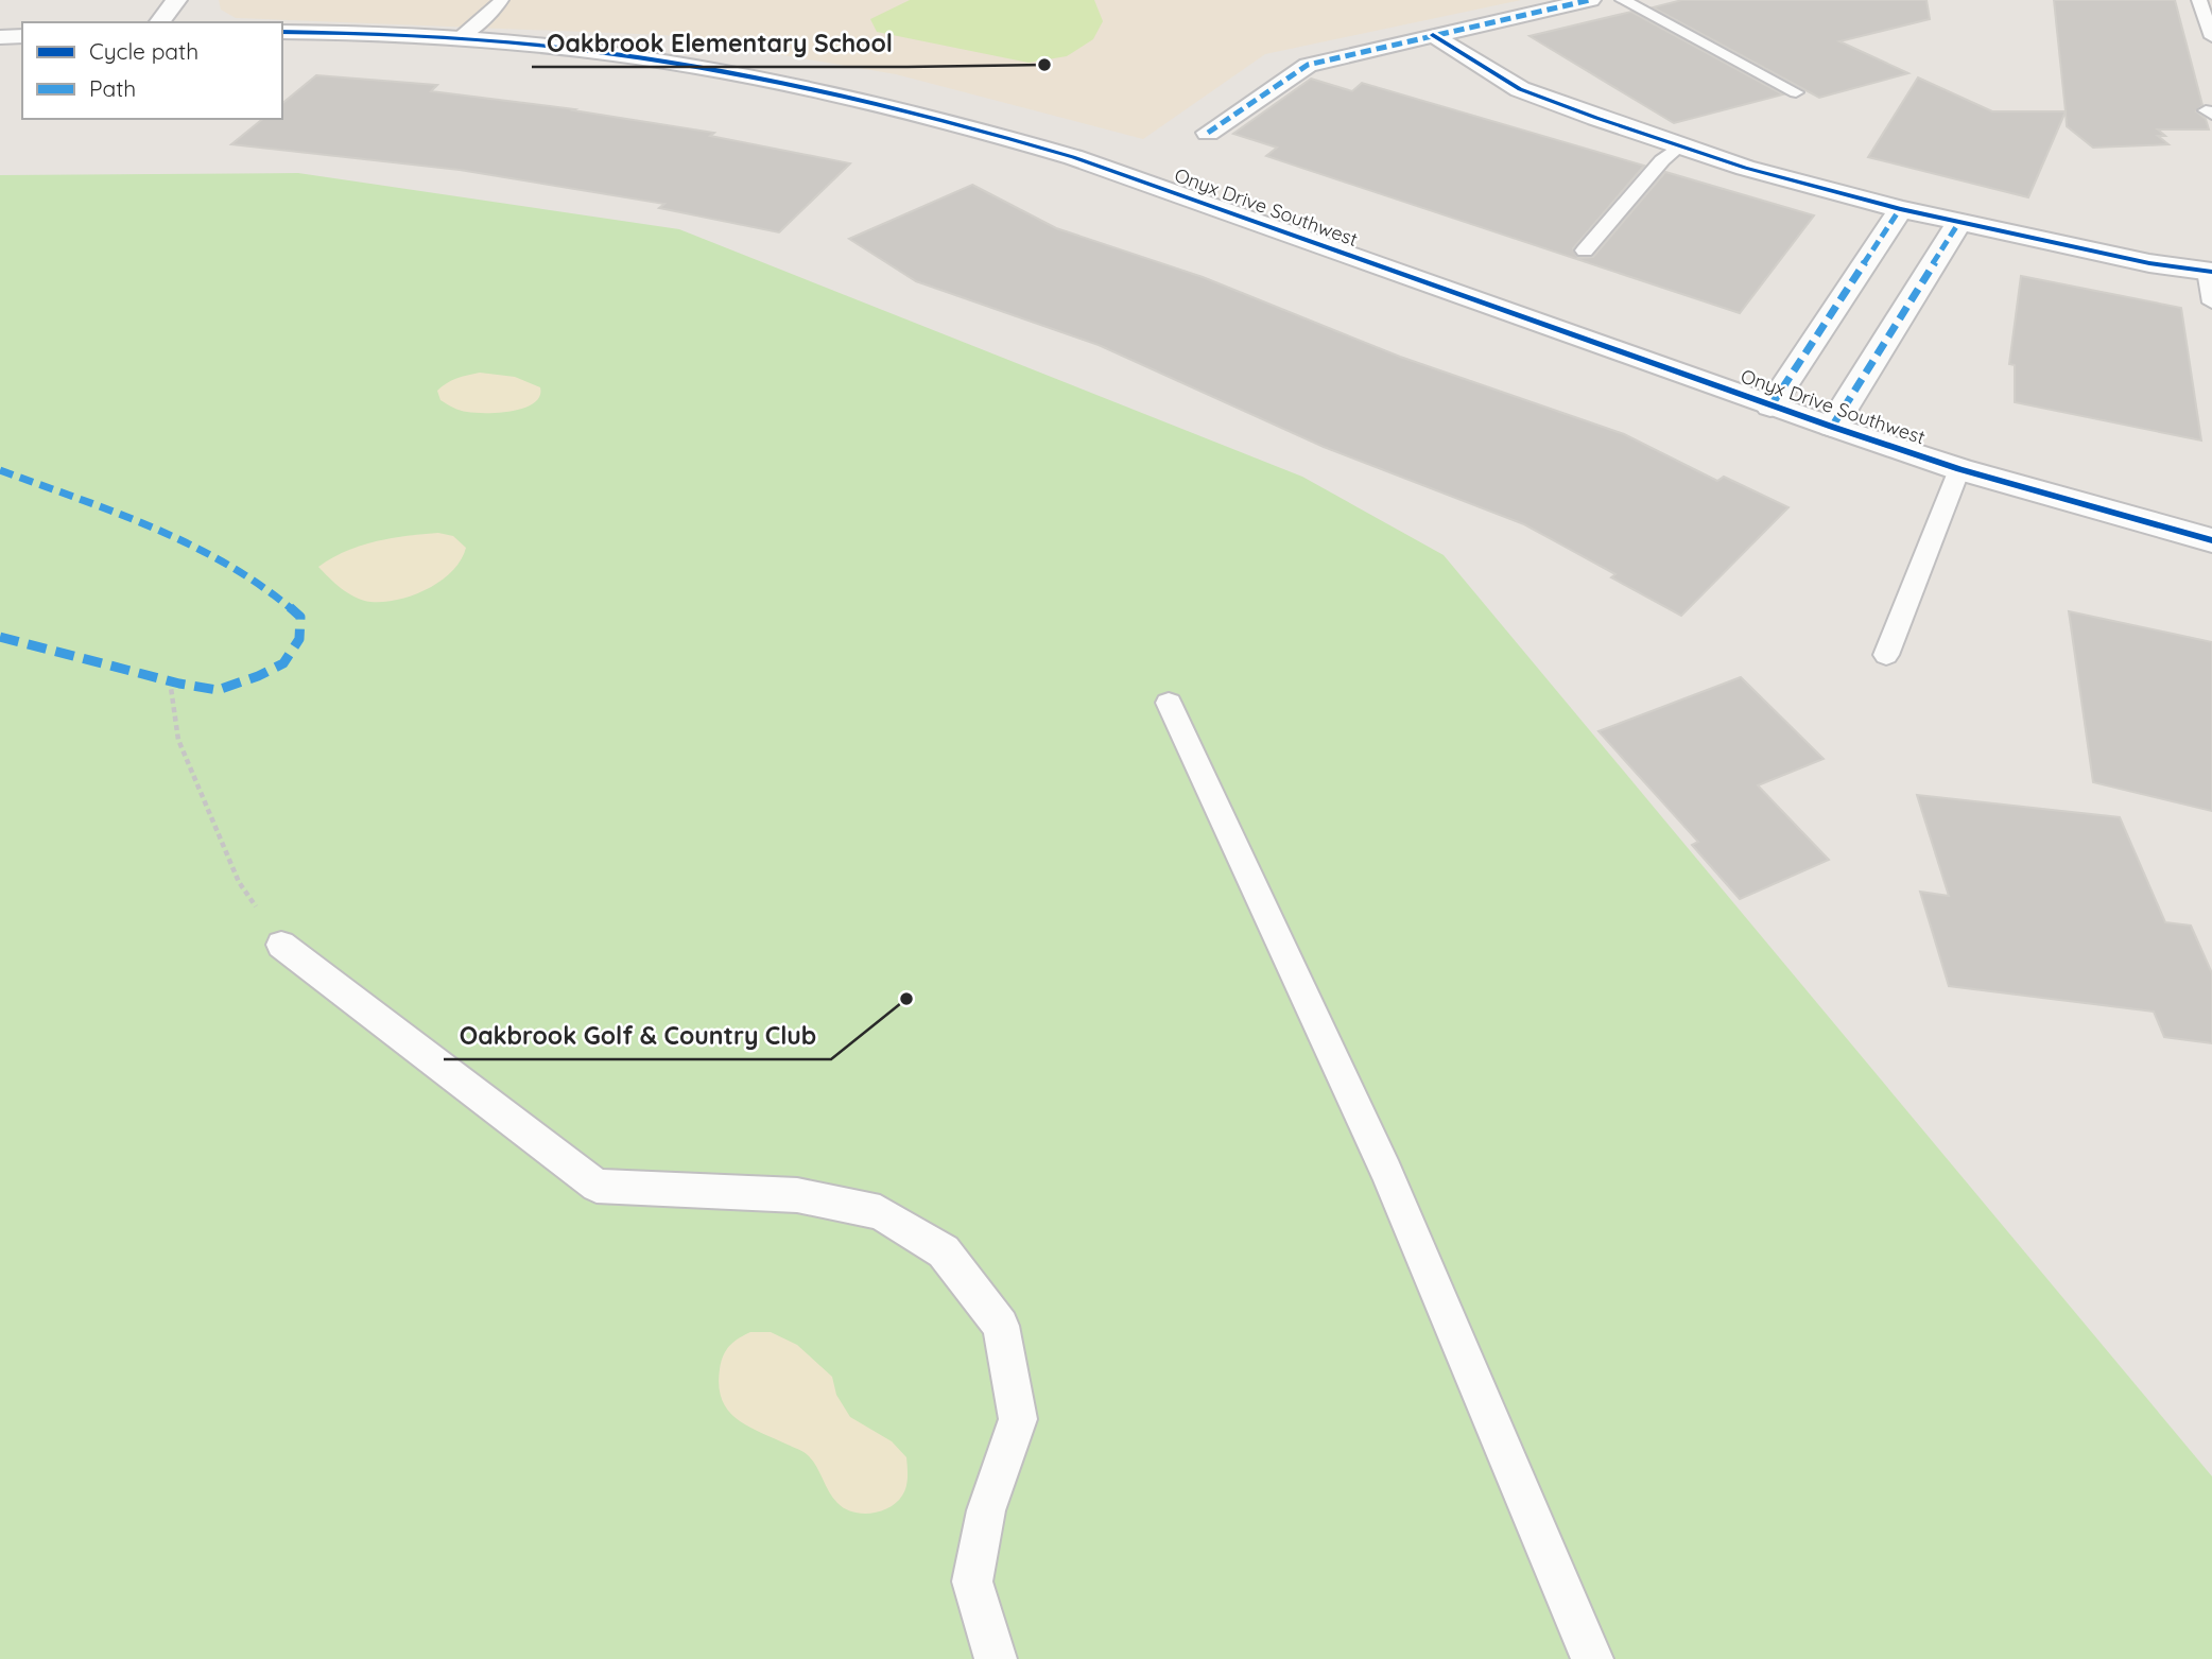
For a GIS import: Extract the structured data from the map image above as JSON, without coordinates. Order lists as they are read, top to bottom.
{
  "streets": {
    "street": ["Onyx Drive Southwest"]
  },
  "places": ["Oakbrook Elementary School", "Oakbrook Golf & Country Club"],
  "legend": ["Cycle path", "Path"]
}
